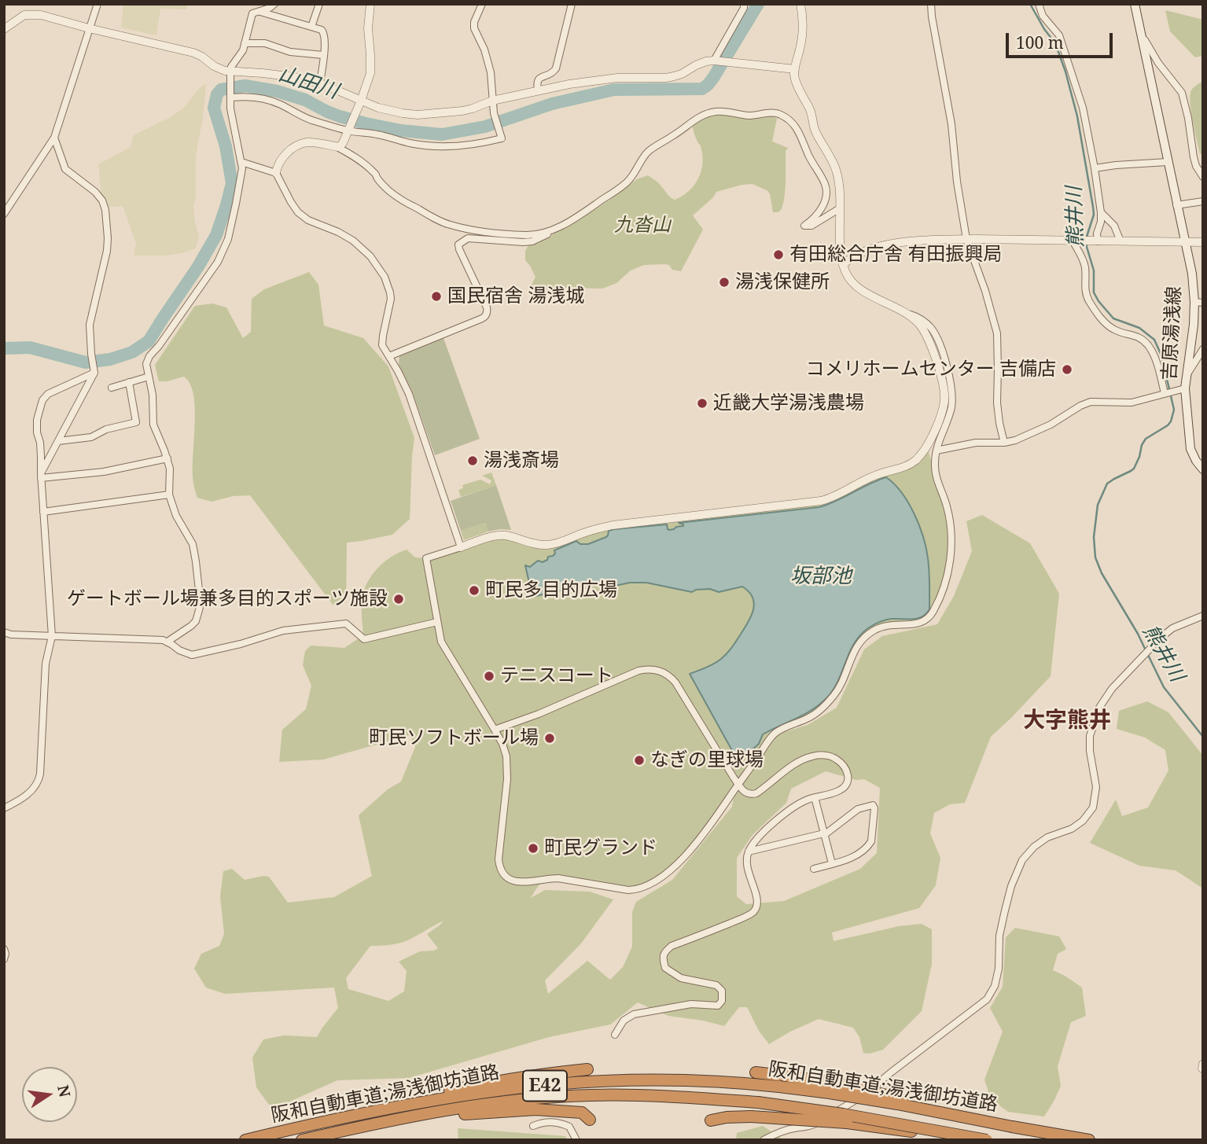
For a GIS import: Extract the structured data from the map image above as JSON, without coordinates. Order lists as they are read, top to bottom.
{
  "streets": {
    "highway": ["E42", "阪和自動車道;湯浅御坊道路"],
    "main road": ["吉原湯浅線"]
  },
  "districts": ["大字熊井"],
  "water": ["山田川", "熊井川", "坂部池"],
  "parks": ["九沓山"],
  "places": [
    "有田総合庁舎 有田振興局",
    "湯浅保健所",
    "国民宿舎 湯浅城",
    "コメリホームセンター 吉備店",
    "近畿大学湯浅農場",
    "湯浅斎場",
    "町民多目的広場",
    "ゲートボール場兼多目的スポーツ施設",
    "テニスコート",
    "町民ソフトボール場",
    "なぎの里球場",
    "町民グランド"
  ],
  "scale_bar": "100 m",
  "north": "right"
}
